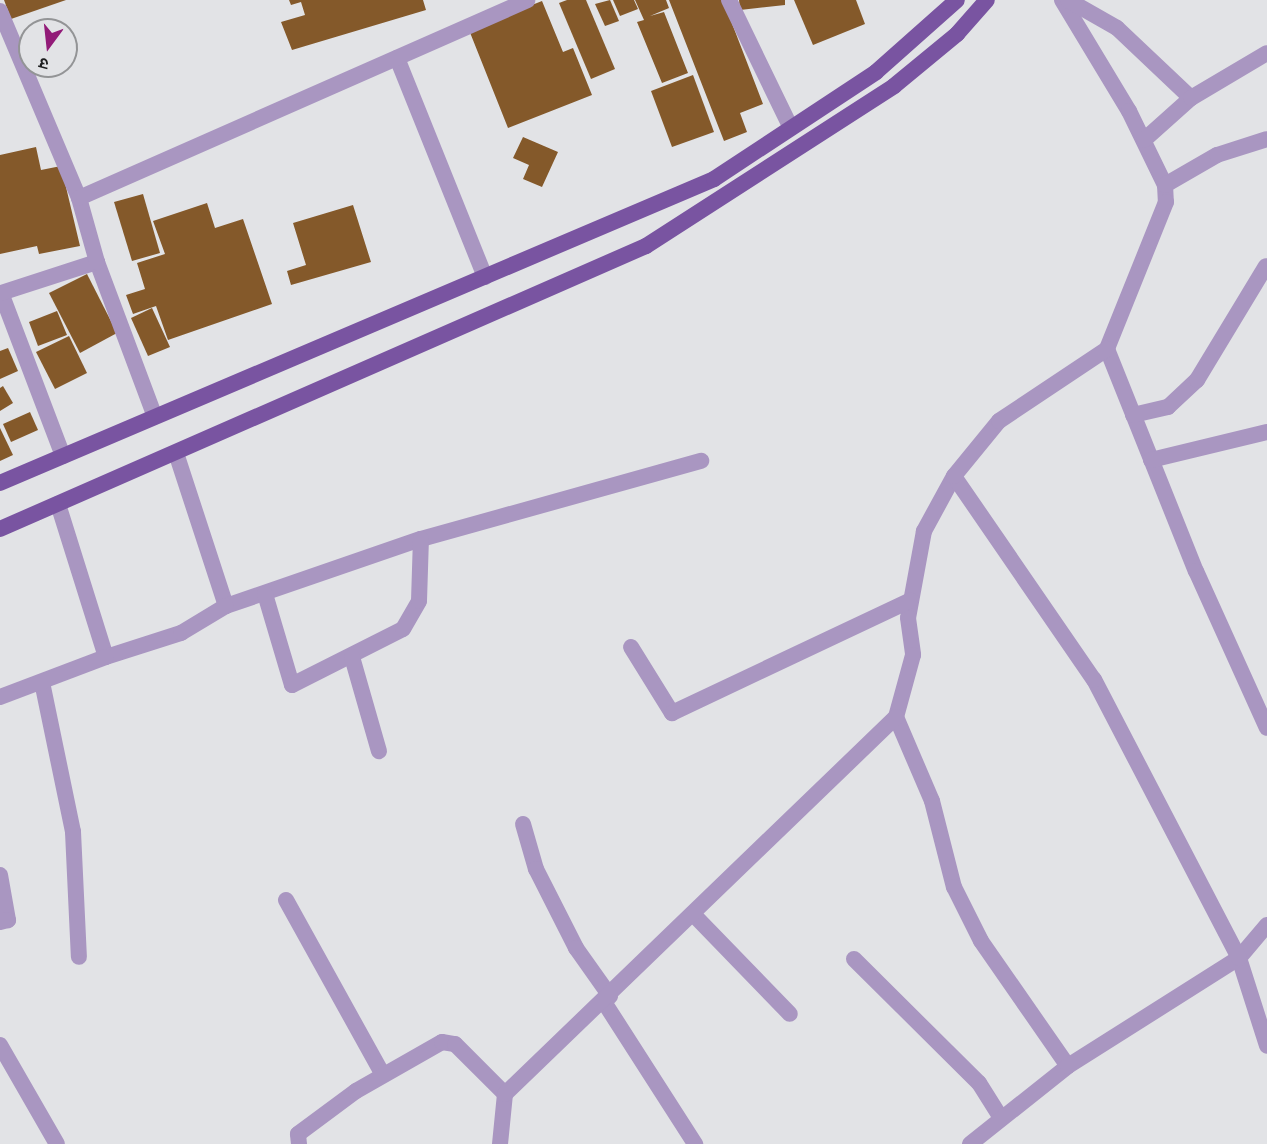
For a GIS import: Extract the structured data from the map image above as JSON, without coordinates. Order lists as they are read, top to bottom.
{
  "north": "bottom"
}
